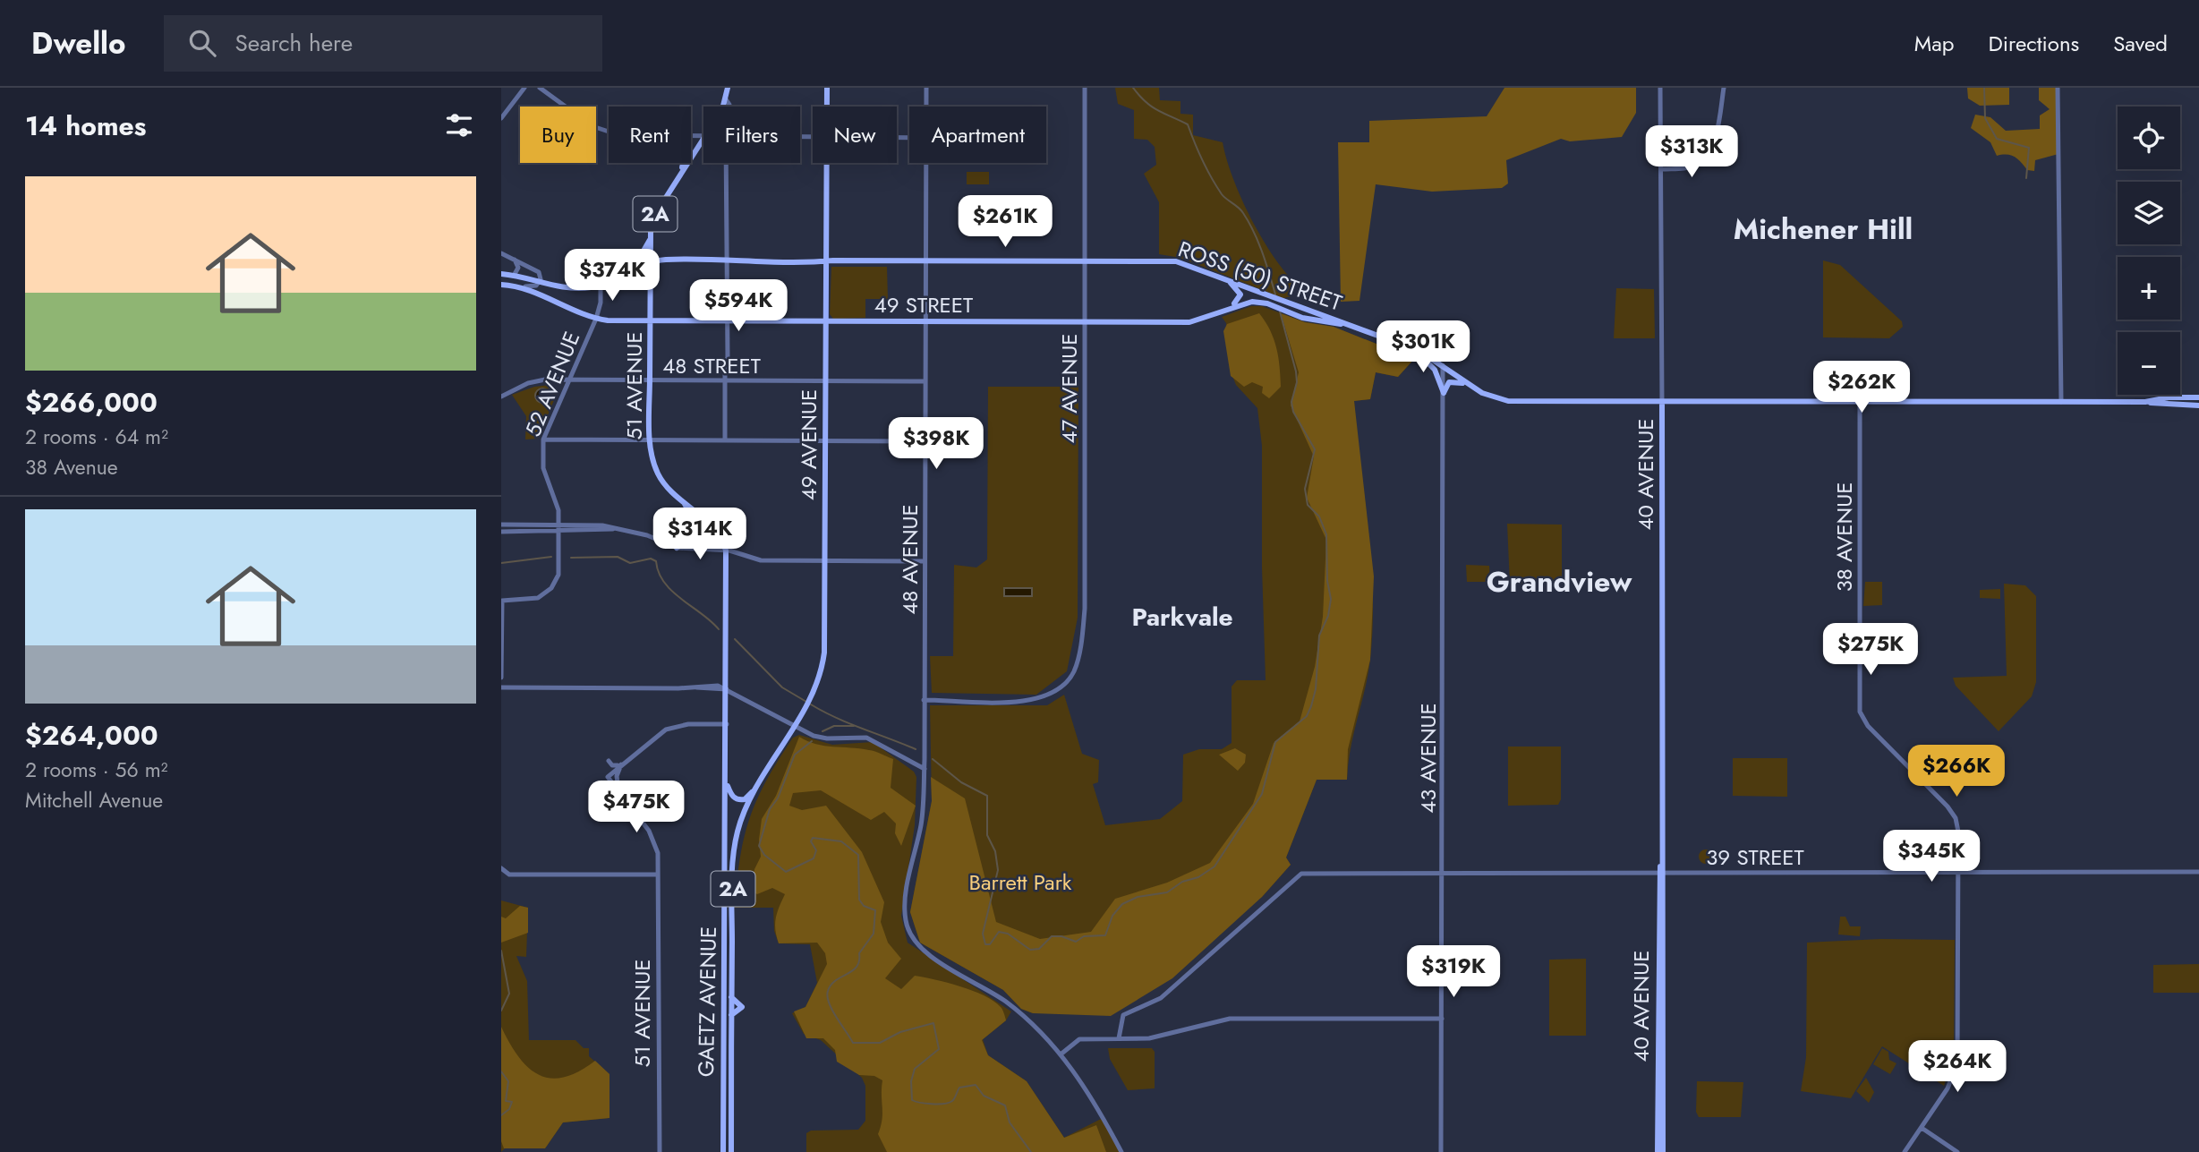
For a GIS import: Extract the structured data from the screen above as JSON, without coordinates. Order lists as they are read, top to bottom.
{
  "streets": {
    "main road": [
      "2A",
      "ROSS (50) STREET",
      "49 STREET",
      "51 AVENUE",
      "49 AVENUE",
      "40 AVENUE",
      "GAETZ AVENUE"
    ],
    "street": [
      "48 STREET",
      "52 AVENUE",
      "47 AVENUE",
      "38 AVENUE",
      "48 AVENUE",
      "43 AVENUE",
      "39 STREET"
    ]
  },
  "crossings": [
    ["2A", "51 AVENUE"],
    ["ROSS (50) STREET", "49 STREET"],
    ["ROSS (50) STREET", "52 AVENUE"],
    ["ROSS (50) STREET", "51 AVENUE"],
    ["ROSS (50) STREET", "47 AVENUE"],
    ["ROSS (50) STREET", "49 AVENUE"],
    ["ROSS (50) STREET", "40 AVENUE"],
    ["ROSS (50) STREET", "38 AVENUE"],
    ["ROSS (50) STREET", "48 AVENUE"],
    ["ROSS (50) STREET", "43 AVENUE"],
    ["49 STREET", "52 AVENUE"],
    ["49 STREET", "51 AVENUE"],
    ["49 STREET", "47 AVENUE"],
    ["49 STREET", "49 AVENUE"],
    ["49 STREET", "48 AVENUE"],
    ["48 STREET", "52 AVENUE"],
    ["48 STREET", "51 AVENUE"],
    ["48 STREET", "49 AVENUE"],
    ["48 STREET", "48 AVENUE"],
    ["51 AVENUE", "GAETZ AVENUE"],
    ["47 AVENUE", "48 AVENUE"],
    ["49 AVENUE", "GAETZ AVENUE"],
    ["40 AVENUE", "39 STREET"],
    ["38 AVENUE", "39 STREET"],
    ["43 AVENUE", "39 STREET"]
  ],
  "districts": ["Michener Hill", "Grandview", "Parkvale"],
  "parks": ["Barrett Park"],
  "page": {
    "header": "Dwello",
    "search": "Search here",
    "nav": ["Map", "Directions", "Saved"],
    "heading": "14 homes",
    "map_buttons": ["+", "−"],
    "chip": [
      "Buy",
      "Rent",
      "Filters",
      "New",
      "Apartment"
    ],
    "price": [
      "$313K",
      "$261K",
      "$374K",
      "$594K",
      "$301K",
      "$262K",
      "$398K",
      "$314K",
      "$275K",
      "$266K",
      "$475K",
      "$345K",
      "$319K",
      "$264K"
    ],
    "list": [
      {
        "name": "$266,000",
        "note": "2 rooms · 64 m² · 38 Avenue"
      },
      {
        "name": "$264,000",
        "note": "2 rooms · 56 m² · Mitchell Avenue"
      }
    ]
  }
}
